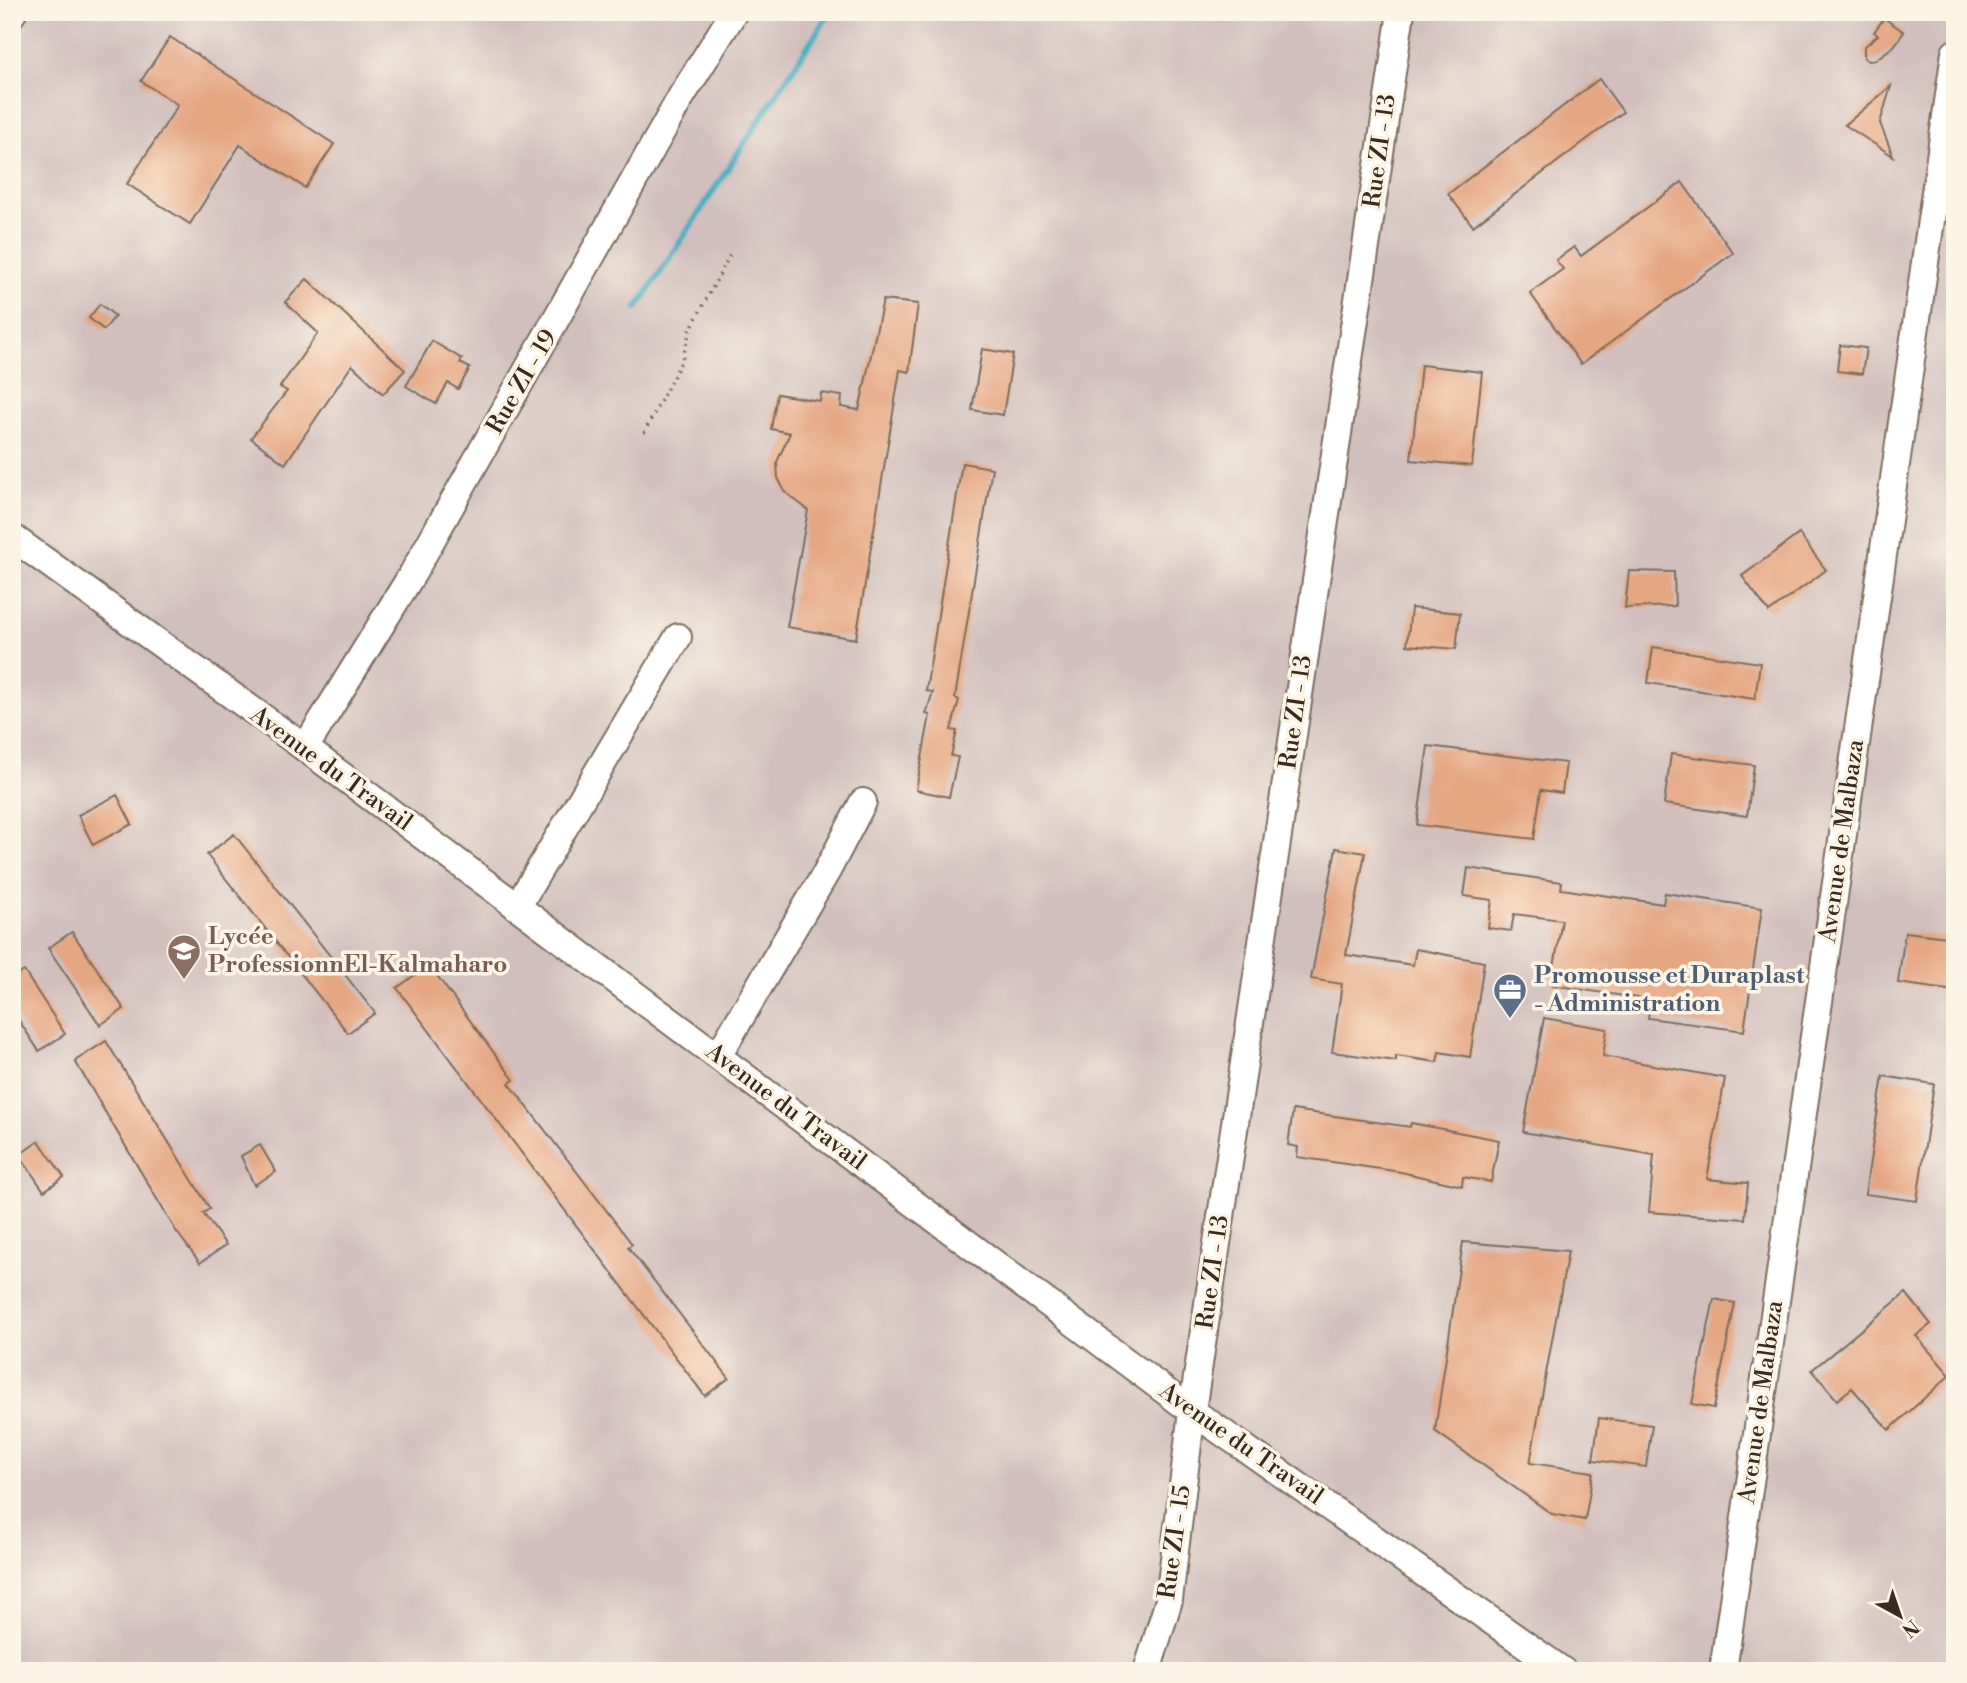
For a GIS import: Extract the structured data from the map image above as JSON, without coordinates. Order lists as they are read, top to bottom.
{
  "streets": {
    "street": [
      "Rue ZI - 13",
      "Rue ZI - 19",
      "Avenue du Travail",
      "Avenue de Malbaza",
      "Rue ZI - 15"
    ]
  },
  "crossings": [
    ["Rue ZI - 13", "Avenue du Travail"],
    ["Rue ZI - 13", "Rue ZI - 15"],
    ["Rue ZI - 19", "Avenue du Travail"],
    ["Avenue du Travail", "Rue ZI - 15"]
  ],
  "places": {
    "school or university": ["Lycée ProfessionnEl-Kalmaharo"],
    "office": ["Promousse et Duraplast - Administration"]
  },
  "north": "bottom right"
}
